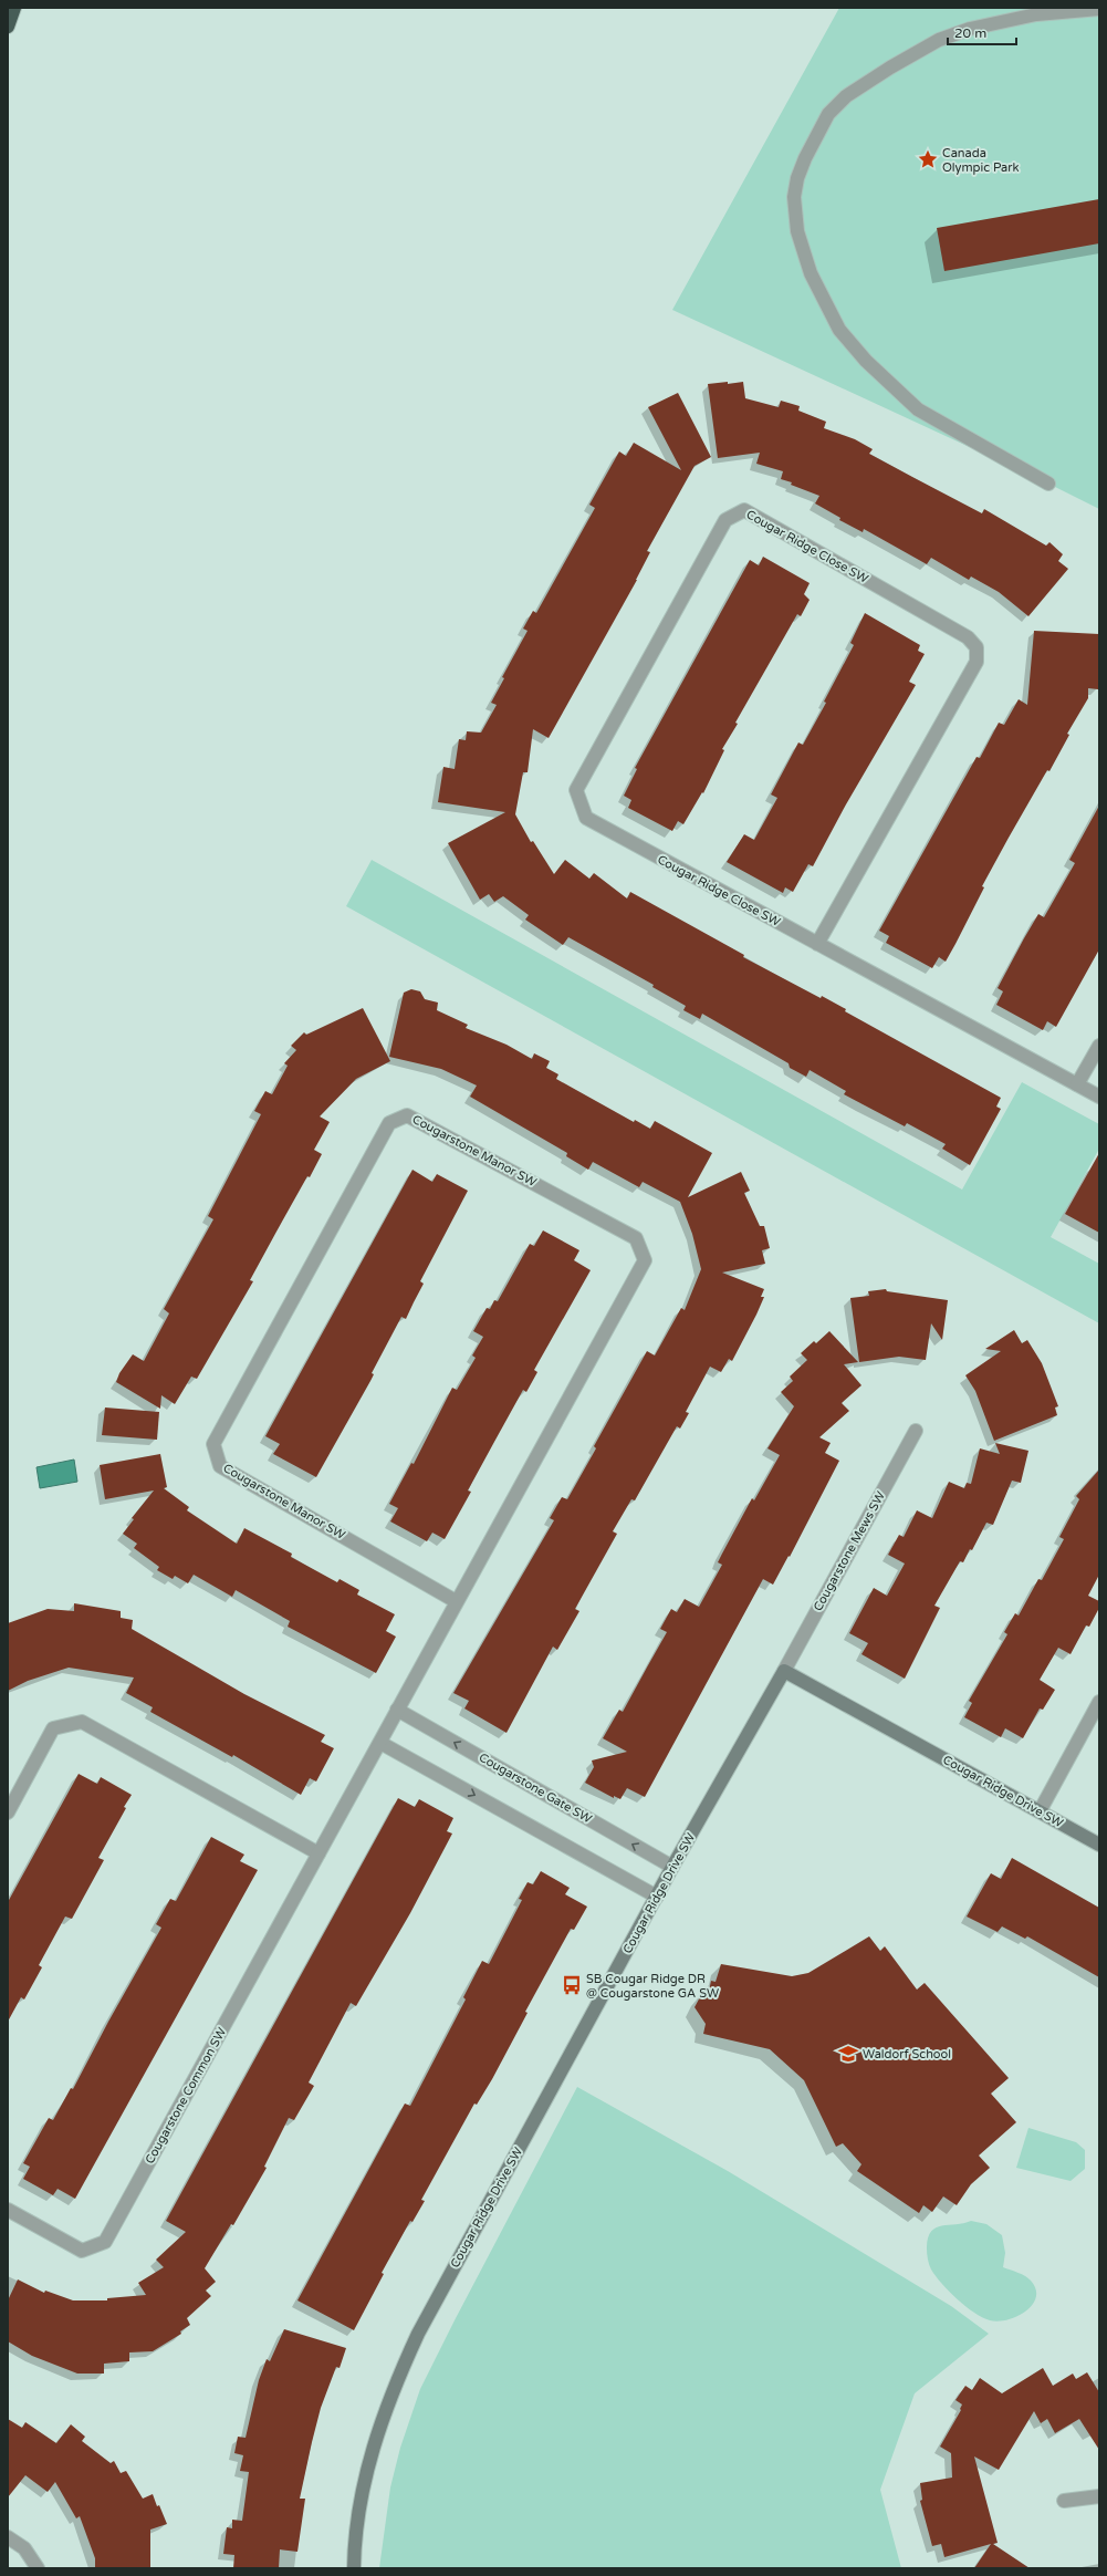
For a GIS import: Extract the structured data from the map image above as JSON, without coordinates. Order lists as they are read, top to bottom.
{
  "streets": {
    "street": [
      "Cougar Ridge Close SW",
      "Cougarstone Manor SW",
      "Cougarstone Mews SW",
      "Cougarstone Gate SW",
      "Cougar Ridge Drive SW",
      "Cougarstone Common SW"
    ]
  },
  "crossings": [
    ["Cougarstone Manor SW", "Cougarstone Gate SW"],
    ["Cougarstone Manor SW", "Cougarstone Common SW"],
    ["Cougarstone Mews SW", "Cougar Ridge Drive SW"],
    ["Cougarstone Gate SW", "Cougar Ridge Drive SW"]
  ],
  "places": {
    "place": ["Canada Olympic Park"],
    "bus stop": ["SB Cougar Ridge DR @ Cougarstone GA SW"],
    "school or university": ["Waldorf School"]
  },
  "scale_bar": "20 m"
}
